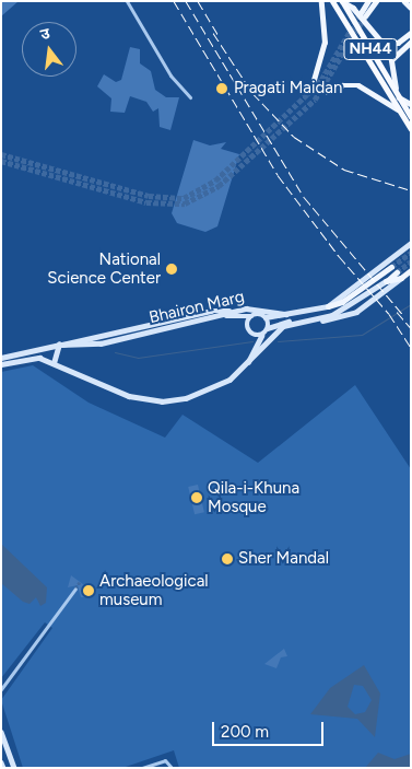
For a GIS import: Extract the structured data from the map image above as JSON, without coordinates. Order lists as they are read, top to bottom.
{
  "streets": {
    "highway": ["NH44"],
    "main road": ["Bhairon Marg"]
  },
  "places": [
    "Pragati Maidan",
    "National Science Center",
    "Qila-i-Khuna Mosque",
    "Sher Mandal",
    "Archaeological museum"
  ],
  "scale_bar": "200 m",
  "north": "top"
}
